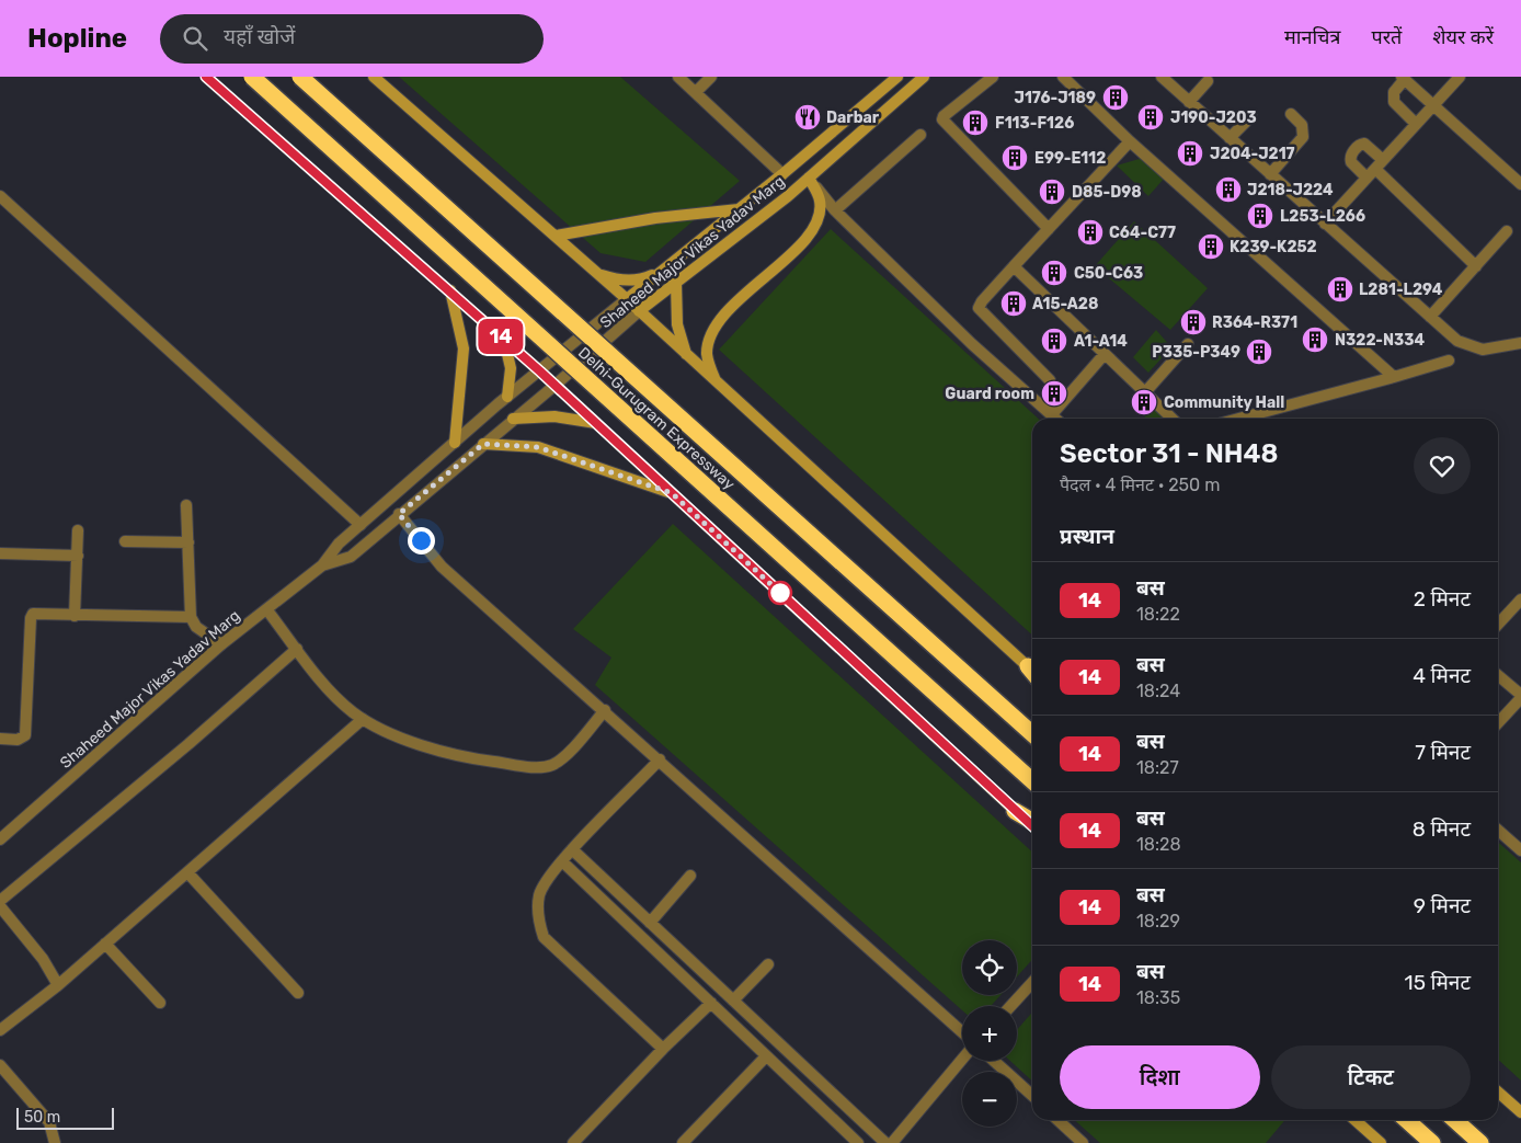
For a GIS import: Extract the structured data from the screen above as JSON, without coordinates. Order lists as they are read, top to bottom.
{
  "streets": {
    "highway": ["Delhi-Gurugram Expressway"],
    "main road": ["Shaheed Major Vikas Yadav Marg"]
  },
  "places": {
    "building": [
      "J176-J189",
      "J190-J203",
      "F113-F126",
      "J204-J217",
      "E99-E112",
      "J218-J224",
      "D85-D98",
      "L253-L266",
      "C64-C77",
      "K239-K252",
      "C50-C63",
      "L281-L294",
      "A15-A28",
      "R364-R371",
      "N322-N334",
      "A1-A14",
      "P335-P349",
      "Guard room",
      "Community Hall"
    ],
    "restaurant": ["Darbar"]
  },
  "lines": ["bus line 14"],
  "scale_bar": "50 m",
  "page": {
    "header": "Hopline",
    "search": "यहाँ खोजें",
    "nav": ["मानचित्र", "परतें", "शेयर करें"],
    "on_map": "14",
    "heading": [
      ["Sector 31 - NH48", "पैदल · 4 मिनट · 250 m"],
      "प्रस्थान"
    ],
    "list": [
      {
        "mark": "14",
        "name": "बस",
        "note": "18:22",
        "value": "2 मिनट"
      },
      {
        "mark": "14",
        "name": "बस",
        "note": "18:24",
        "value": "4 मिनट"
      },
      {
        "mark": "14",
        "name": "बस",
        "note": "18:27",
        "value": "7 मिनट"
      },
      {
        "mark": "14",
        "name": "बस",
        "note": "18:28",
        "value": "8 मिनट"
      },
      {
        "mark": "14",
        "name": "बस",
        "note": "18:29",
        "value": "9 मिनट"
      },
      {
        "mark": "14",
        "name": "बस",
        "note": "18:35",
        "value": "15 मिनट"
      }
    ],
    "map_buttons": ["+", "−"],
    "buttons": ["दिशा", "टिकट"],
    "scale": "50 m"
  }
}
